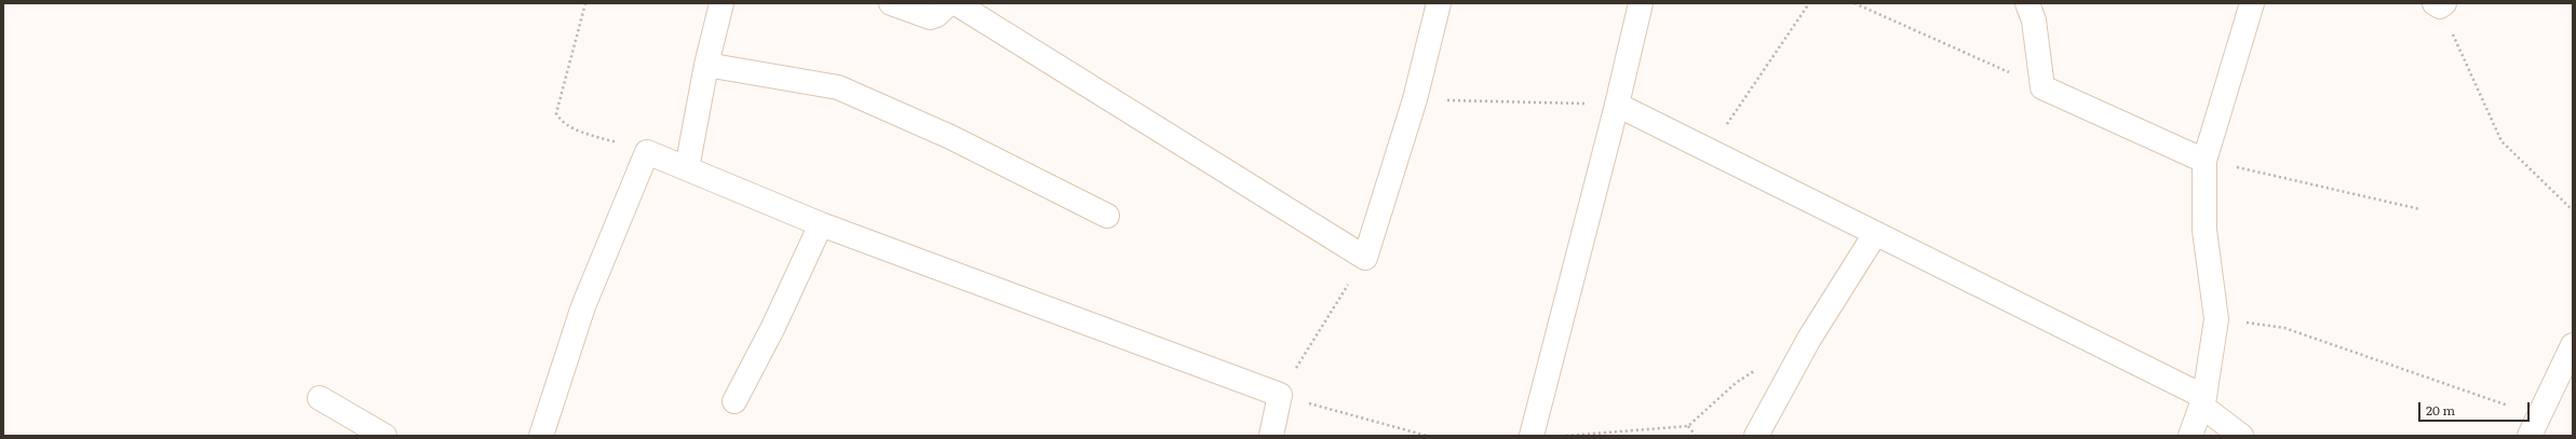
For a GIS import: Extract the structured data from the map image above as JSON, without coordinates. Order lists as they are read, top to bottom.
{
  "scale_bar": "20 m"
}
